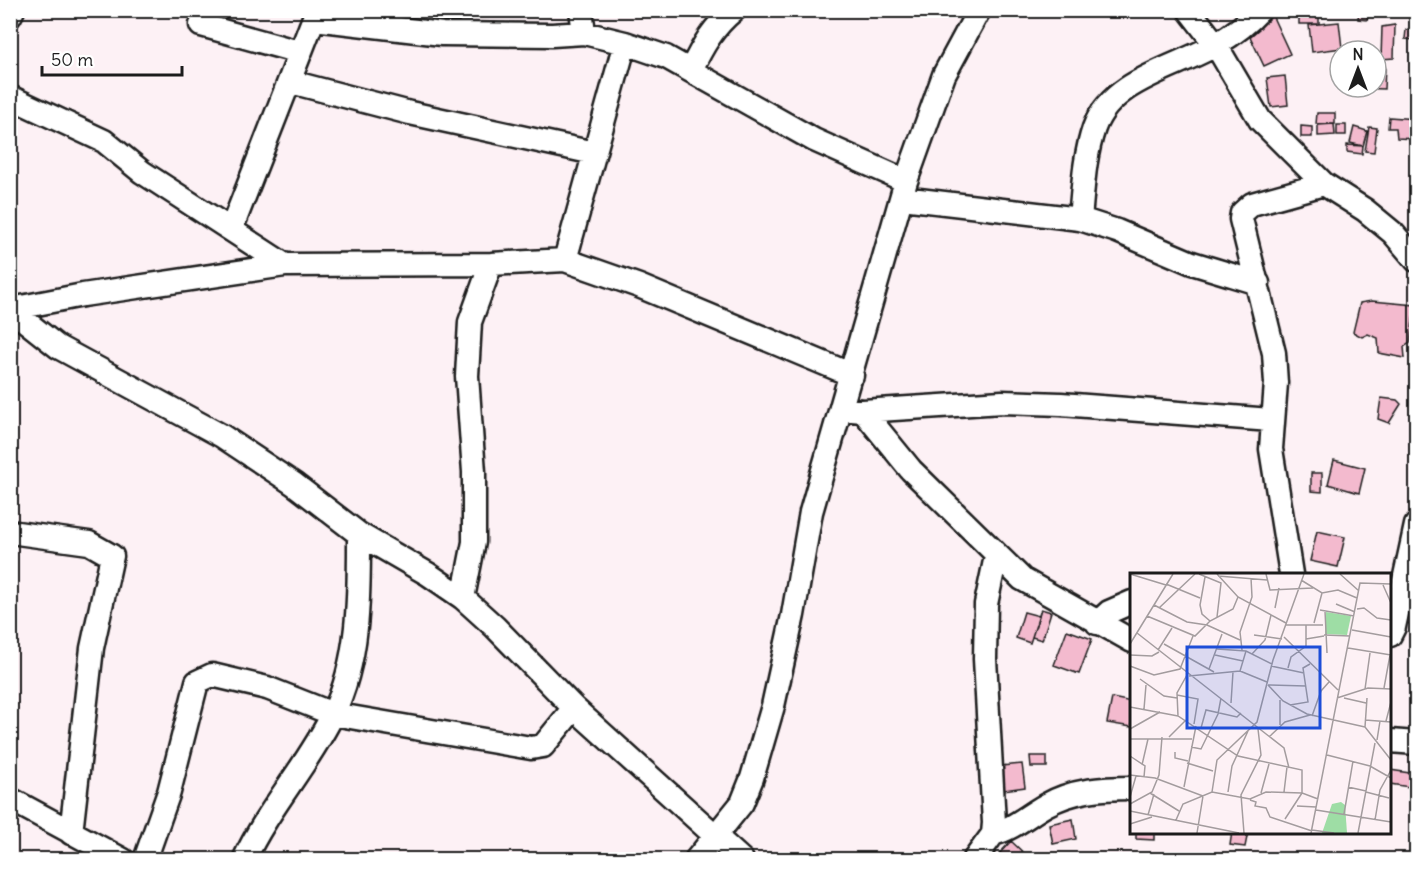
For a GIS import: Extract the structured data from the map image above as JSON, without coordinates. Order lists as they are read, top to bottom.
{
  "scale_bar": "50 m",
  "north": "top"
}
